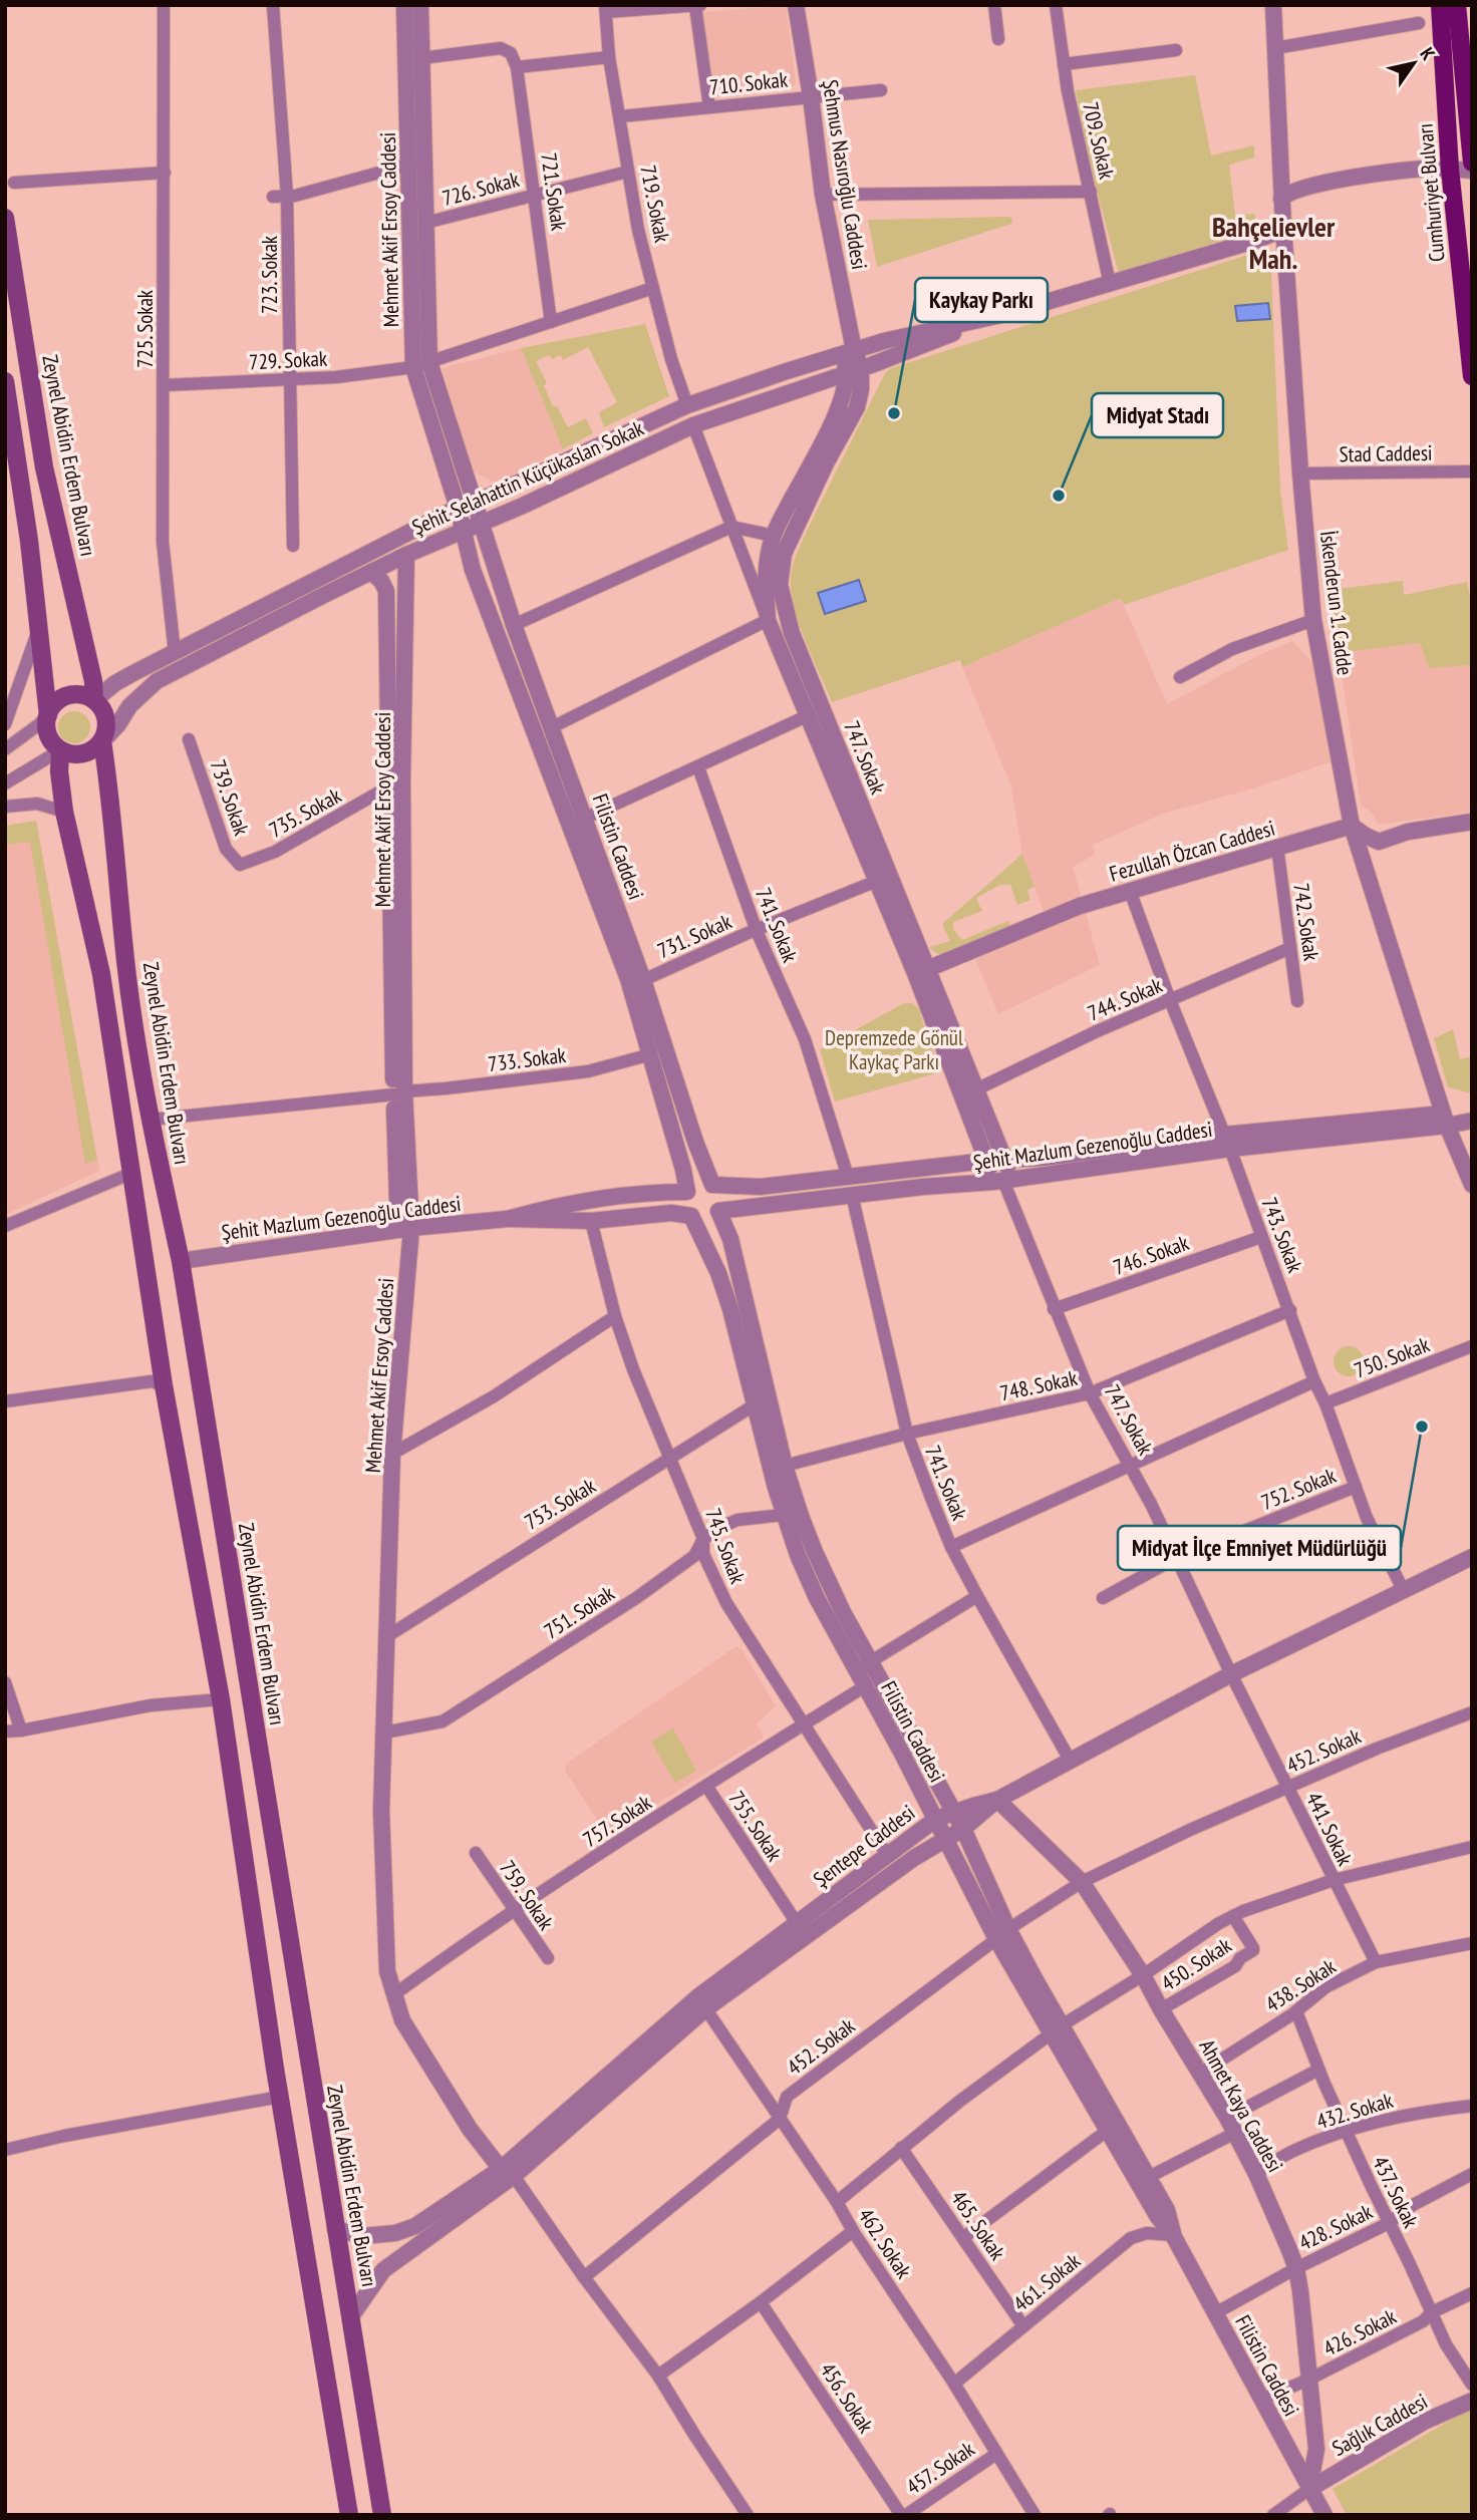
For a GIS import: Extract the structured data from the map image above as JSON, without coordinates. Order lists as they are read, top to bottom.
{
  "streets": {
    "main road": ["Cumhuriyet Bulvarı", "Zeynel Abidin Erdem Bulvarı"],
    "street": [
      "710. Sokak",
      "709. Sokak",
      "Şehmus Nasıroğlu Caddesi",
      "726. Sokak",
      "721. Sokak",
      "719. Sokak",
      "Mehmet Akif Ersoy Caddesi",
      "723. Sokak",
      "725. Sokak",
      "729. Sokak",
      "Stad Caddesi",
      "Şehit Selahattin Küçükaslan Sokak",
      "İskenderun 1. Cadde",
      "747. Sokak",
      "739. Sokak",
      "735. Sokak",
      "Filistin Caddesi",
      "Fezullah Özcan Caddesi",
      "742. Sokak",
      "741. Sokak",
      "731. Sokak",
      "744. Sokak",
      "733. Sokak",
      "Şehit Mazlum Gezenoğlu Caddesi",
      "743. Sokak",
      "746. Sokak",
      "750. Sokak",
      "748. Sokak",
      "752. Sokak",
      "753. Sokak",
      "745. Sokak",
      "751. Sokak",
      "452. Sokak",
      "757. Sokak",
      "755. Sokak",
      "441. Sokak",
      "Şentepe Caddesi",
      "759. Sokak",
      "450. Sokak",
      "438. Sokak",
      "Ahmet Kaya Caddesi",
      "432. Sokak",
      "437. Sokak",
      "465. Sokak",
      "428. Sokak",
      "462. Sokak",
      "461. Sokak",
      "426. Sokak",
      "456. Sokak",
      "Sağlık Caddesi",
      "457. Sokak"
    ]
  },
  "crossings": [
    ["710. Sokak", "Şehmus Nasıroğlu Caddesi"],
    ["710. Sokak", "719. Sokak"],
    ["709. Sokak", "Şehit Selahattin Küçükaslan Sokak"],
    ["Şehmus Nasıroğlu Caddesi", "Şehit Selahattin Küçükaslan Sokak"],
    ["Şehmus Nasıroğlu Caddesi", "747. Sokak"],
    ["726. Sokak", "721. Sokak"],
    ["726. Sokak", "719. Sokak"],
    ["726. Sokak", "Mehmet Akif Ersoy Caddesi"],
    ["721. Sokak", "729. Sokak"],
    ["719. Sokak", "729. Sokak"],
    ["719. Sokak", "Şehit Selahattin Küçükaslan Sokak"],
    ["Mehmet Akif Ersoy Caddesi", "729. Sokak"],
    ["Mehmet Akif Ersoy Caddesi", "Şehit Selahattin Küçükaslan Sokak"],
    ["Mehmet Akif Ersoy Caddesi", "Filistin Caddesi"],
    ["Mehmet Akif Ersoy Caddesi", "733. Sokak"],
    ["Mehmet Akif Ersoy Caddesi", "Şehit Mazlum Gezenoğlu Caddesi"],
    ["Mehmet Akif Ersoy Caddesi", "753. Sokak"],
    ["Mehmet Akif Ersoy Caddesi", "751. Sokak"],
    ["Mehmet Akif Ersoy Caddesi", "757. Sokak"],
    ["Mehmet Akif Ersoy Caddesi", "Şentepe Caddesi"],
    ["723. Sokak", "729. Sokak"],
    ["725. Sokak", "729. Sokak"],
    ["725. Sokak", "Şehit Selahattin Küçükaslan Sokak"],
    ["Stad Caddesi", "İskenderun 1. Cadde"],
    ["Zeynel Abidin Erdem Bulvarı", "Şehit Selahattin Küçükaslan Sokak"],
    ["Zeynel Abidin Erdem Bulvarı", "733. Sokak"],
    ["Zeynel Abidin Erdem Bulvarı", "Şehit Mazlum Gezenoğlu Caddesi"],
    ["Zeynel Abidin Erdem Bulvarı", "Şentepe Caddesi"],
    ["Şehit Selahattin Küçükaslan Sokak", "İskenderun 1. Cadde"],
    ["Şehit Selahattin Küçükaslan Sokak", "747. Sokak"],
    ["Şehit Selahattin Küçükaslan Sokak", "Filistin Caddesi"],
    ["İskenderun 1. Cadde", "Fezullah Özcan Caddesi"],
    ["İskenderun 1. Cadde", "Şehit Mazlum Gezenoğlu Caddesi"],
    ["747. Sokak", "Fezullah Özcan Caddesi"],
    ["747. Sokak", "744. Sokak"],
    ["747. Sokak", "Şehit Mazlum Gezenoğlu Caddesi"],
    ["747. Sokak", "746. Sokak"],
    ["747. Sokak", "748. Sokak"],
    ["747. Sokak", "752. Sokak"],
    ["747. Sokak", "441. Sokak"],
    ["747. Sokak", "Şentepe Caddesi"],
    ["739. Sokak", "735. Sokak"],
    ["Filistin Caddesi", "731. Sokak"],
    ["Filistin Caddesi", "733. Sokak"],
    ["Filistin Caddesi", "Şehit Mazlum Gezenoğlu Caddesi"],
    ["Filistin Caddesi", "748. Sokak"],
    ["Filistin Caddesi", "753. Sokak"],
    ["Filistin Caddesi", "751. Sokak"],
    ["Filistin Caddesi", "452. Sokak"],
    ["Filistin Caddesi", "757. Sokak"],
    ["Filistin Caddesi", "Şentepe Caddesi"],
    ["Filistin Caddesi", "Ahmet Kaya Caddesi"],
    ["Filistin Caddesi", "428. Sokak"],
    ["Filistin Caddesi", "461. Sokak"],
    ["Filistin Caddesi", "426. Sokak"],
    ["Filistin Caddesi", "Sağlık Caddesi"],
    ["Fezullah Özcan Caddesi", "742. Sokak"],
    ["Fezullah Özcan Caddesi", "743. Sokak"],
    ["742. Sokak", "744. Sokak"],
    ["741. Sokak", "731. Sokak"],
    ["741. Sokak", "Şehit Mazlum Gezenoğlu Caddesi"],
    ["741. Sokak", "748. Sokak"],
    ["741. Sokak", "Şentepe Caddesi"],
    ["744. Sokak", "743. Sokak"],
    ["Şehit Mazlum Gezenoğlu Caddesi", "743. Sokak"],
    ["Şehit Mazlum Gezenoğlu Caddesi", "745. Sokak"],
    ["743. Sokak", "746. Sokak"],
    ["743. Sokak", "750. Sokak"],
    ["743. Sokak", "748. Sokak"],
    ["743. Sokak", "752. Sokak"],
    ["743. Sokak", "Şentepe Caddesi"],
    ["753. Sokak", "745. Sokak"],
    ["745. Sokak", "751. Sokak"],
    ["745. Sokak", "757. Sokak"],
    ["745. Sokak", "Şentepe Caddesi"],
    ["452. Sokak", "441. Sokak"],
    ["452. Sokak", "Ahmet Kaya Caddesi"],
    ["452. Sokak", "462. Sokak"],
    ["757. Sokak", "755. Sokak"],
    ["757. Sokak", "759. Sokak"],
    ["755. Sokak", "Şentepe Caddesi"],
    ["441. Sokak", "Şentepe Caddesi"],
    ["441. Sokak", "438. Sokak"],
    ["Şentepe Caddesi", "Ahmet Kaya Caddesi"],
    ["Şentepe Caddesi", "462. Sokak"],
    ["450. Sokak", "Ahmet Kaya Caddesi"],
    ["438. Sokak", "Ahmet Kaya Caddesi"],
    ["438. Sokak", "437. Sokak"],
    ["Ahmet Kaya Caddesi", "432. Sokak"],
    ["Ahmet Kaya Caddesi", "428. Sokak"],
    ["Ahmet Kaya Caddesi", "426. Sokak"],
    ["Ahmet Kaya Caddesi", "Sağlık Caddesi"],
    ["432. Sokak", "437. Sokak"],
    ["437. Sokak", "428. Sokak"],
    ["437. Sokak", "426. Sokak"],
    ["465. Sokak", "461. Sokak"],
    ["462. Sokak", "461. Sokak"],
    ["462. Sokak", "457. Sokak"],
    ["456. Sokak", "457. Sokak"]
  ],
  "districts": ["Bahçelievler Mah."],
  "parks": ["Depremzede Gönül Kaykaç Parkı"],
  "places": ["Kaykay Parkı", "Midyat Stadı", "Midyat İlçe Emniyet Müdürlüğü"],
  "north": "top right"
}
